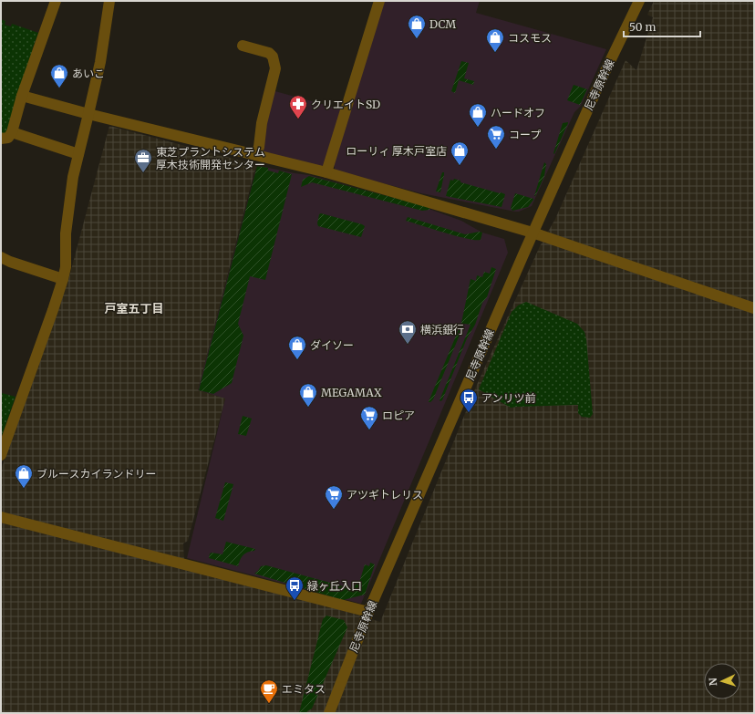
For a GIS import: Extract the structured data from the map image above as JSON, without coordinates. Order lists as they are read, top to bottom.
{
  "streets": {
    "street": ["尼寺原幹線"]
  },
  "districts": ["戸室五丁目"],
  "places": {
    "shop": [
      "DCM",
      "コスモス",
      "あいこ",
      "ハードオフ",
      "ローリィ 厚木戸室店",
      "ダイソー",
      "MEGAMAX",
      "ブルースカイランドリー"
    ],
    "pharmacy": ["クリエイトSD"],
    "supermarket": ["コープ", "ロピア", "アツギトレリス"],
    "office": ["東芝プラントシステム 厚木技術開発センター"],
    "bank": ["横浜銀行"],
    "bus stop": ["アンリツ前", "緑ヶ丘入口"],
    "cafe": ["エミタス"]
  },
  "scale_bar": "50 m",
  "north": "left"
}
